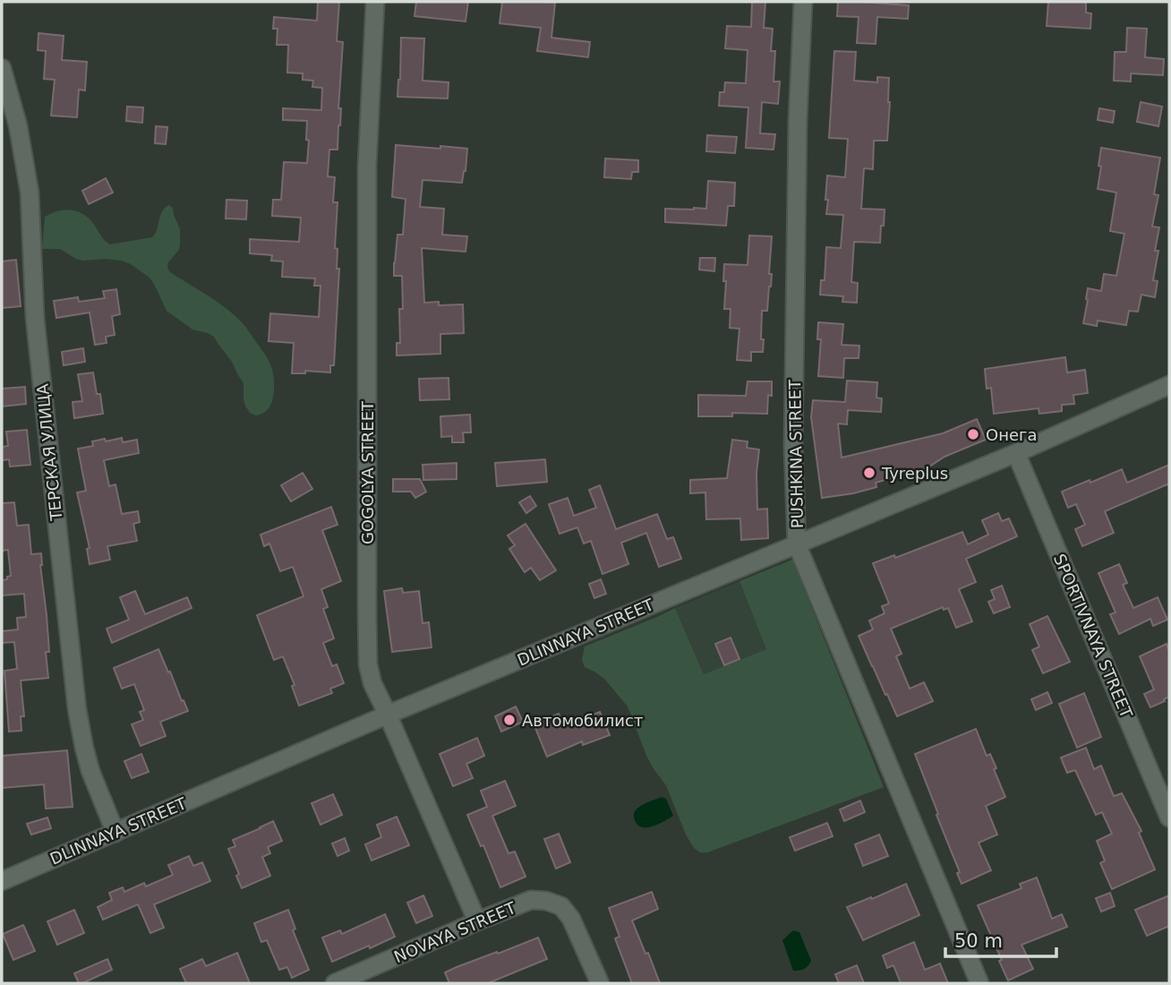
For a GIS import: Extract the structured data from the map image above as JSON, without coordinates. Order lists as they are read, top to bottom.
{
  "streets": {
    "street": [
      "ТЕРСКАЯ УЛИЦА",
      "PUSHKINA STREET",
      "GOGOLYA STREET",
      "DLINNAYA STREET",
      "SPORTIVNAYA STREET",
      "NOVAYA STREET"
    ]
  },
  "crossings": [
    ["ТЕРСКАЯ УЛИЦА", "DLINNAYA STREET"],
    ["PUSHKINA STREET", "DLINNAYA STREET"],
    ["GOGOLYA STREET", "DLINNAYA STREET"],
    ["GOGOLYA STREET", "NOVAYA STREET"],
    ["DLINNAYA STREET", "SPORTIVNAYA STREET"]
  ],
  "places": ["Онега", "Tyreplus", "Автомобилист"],
  "scale_bar": "50 m"
}
